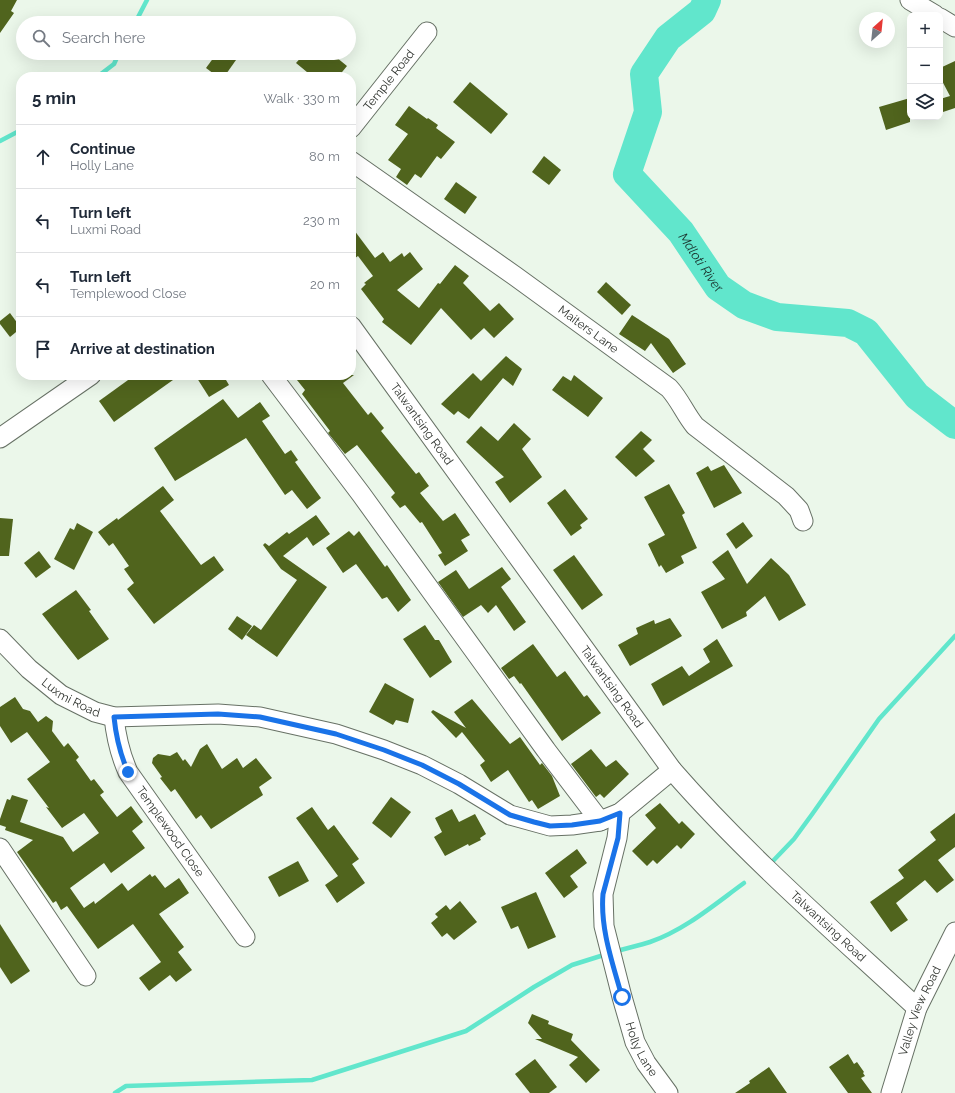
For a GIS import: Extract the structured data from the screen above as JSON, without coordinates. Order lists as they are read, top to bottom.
{
  "streets": {
    "street": [
      "Temple Road",
      "Maiters Lane",
      "Talwantsing Road",
      "Luxmi Road",
      "Templewood Close",
      "Valley View Road",
      "Holly Lane"
    ]
  },
  "crossings": [
    ["Talwantsing Road", "Luxmi Road"],
    ["Talwantsing Road", "Valley View Road"],
    ["Luxmi Road", "Templewood Close"],
    ["Luxmi Road", "Holly Lane"]
  ],
  "water": ["Mdloti River"],
  "north": "top right",
  "page": {
    "map_buttons": ["+", "−"],
    "search": "Search here",
    "heading": ["5 min", "Walk · 330 m"],
    "list": [
      ["Continue", "Holly Lane", "80 m"],
      ["Turn left", "Luxmi Road", "230 m"],
      ["Turn left", "Templewood Close", "20 m"],
      "Arrive at destination"
    ]
  }
}
